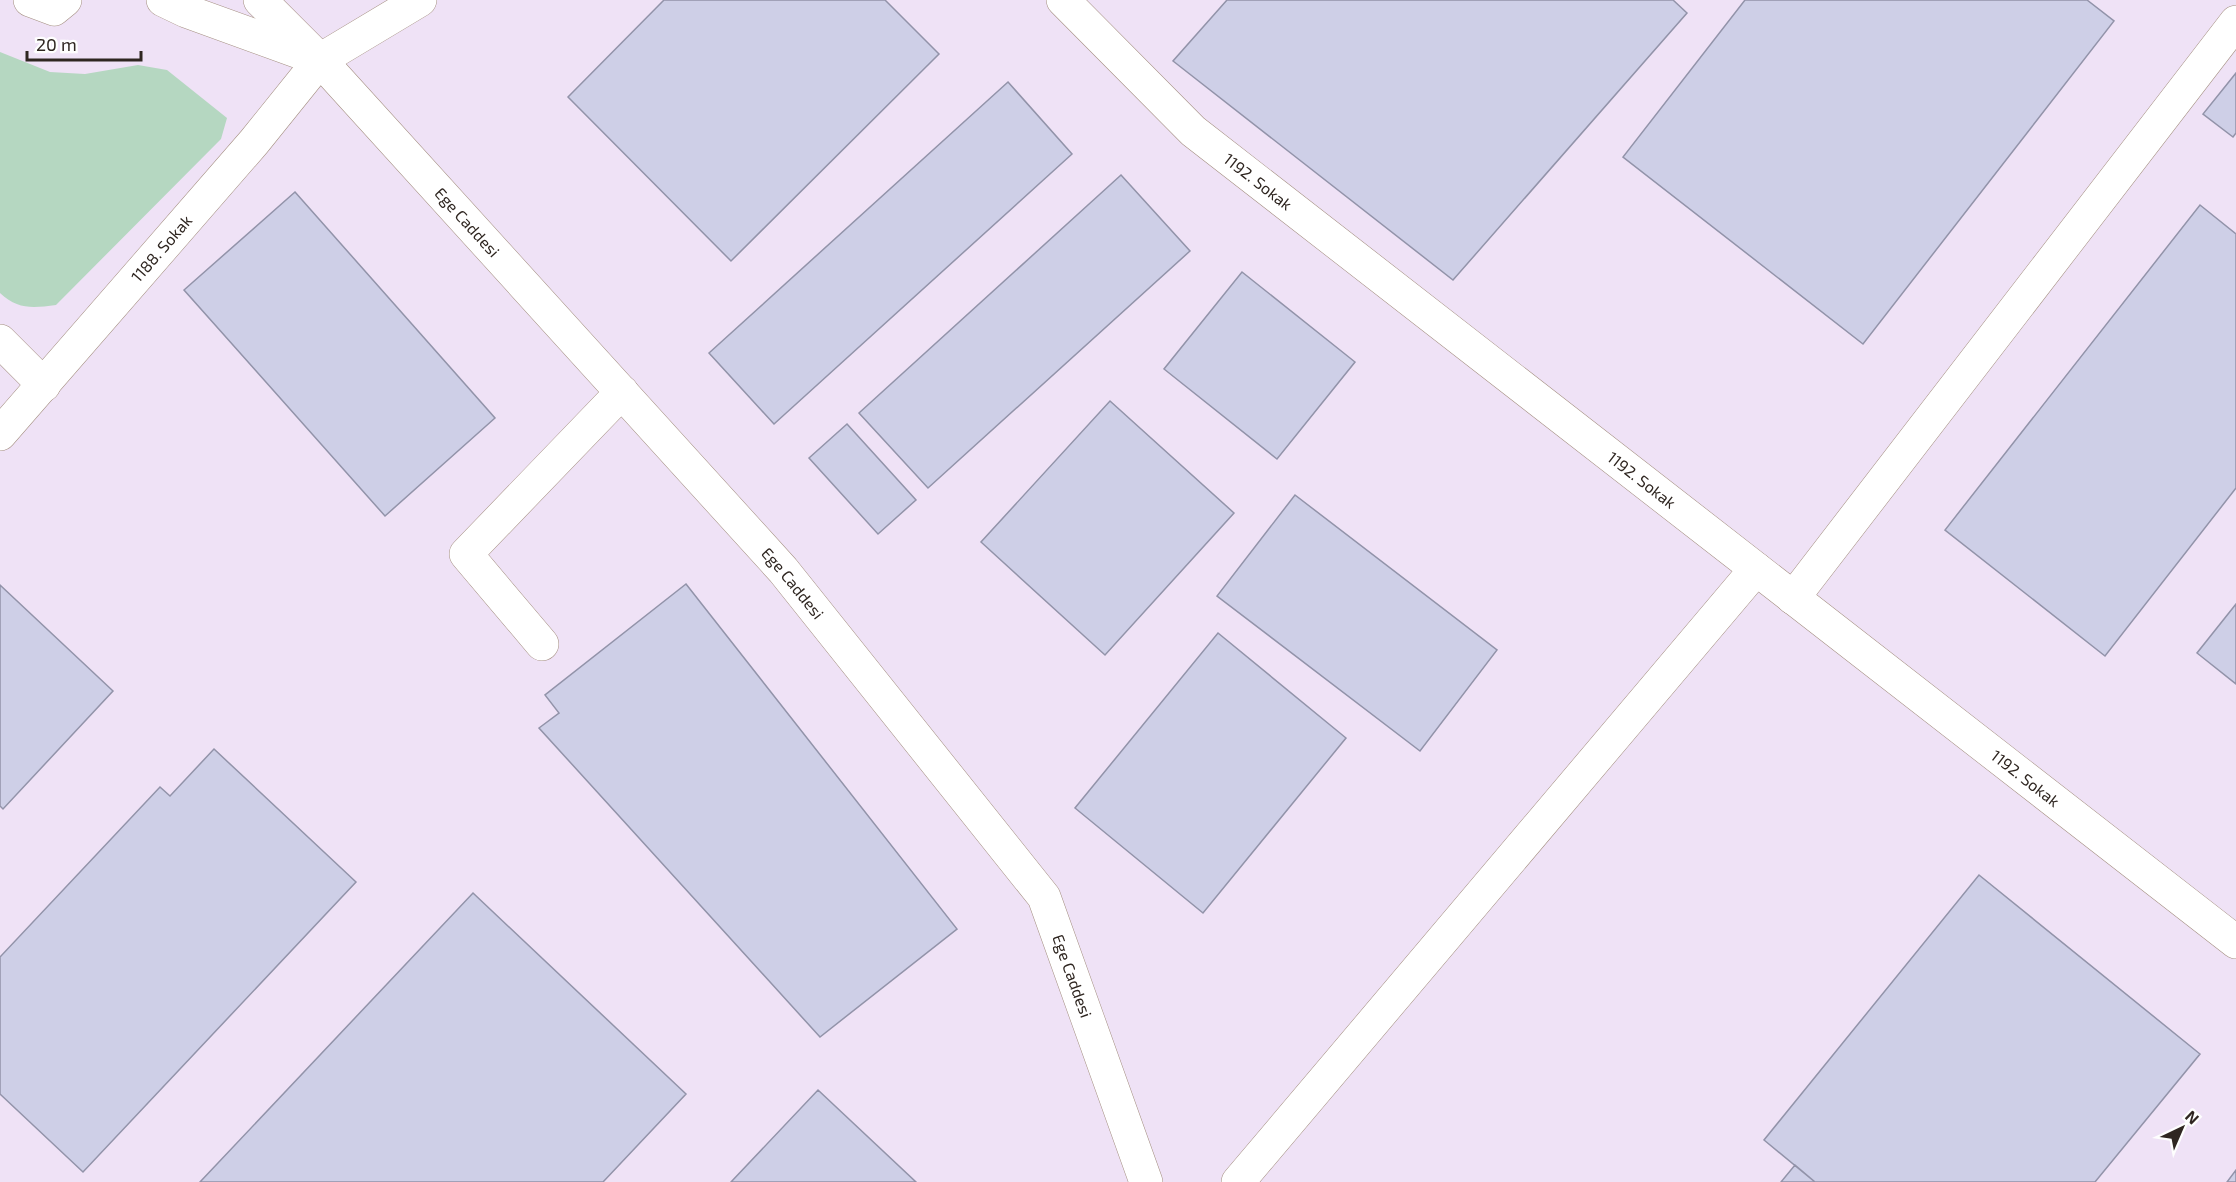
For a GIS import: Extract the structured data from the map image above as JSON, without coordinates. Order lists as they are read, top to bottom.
{
  "streets": {
    "street": ["1192. Sokak", "Ege Caddesi", "1188. Sokak"]
  },
  "crossings": [
    ["Ege Caddesi", "1188. Sokak"]
  ],
  "scale_bar": "20 m",
  "north": "top right"
}
